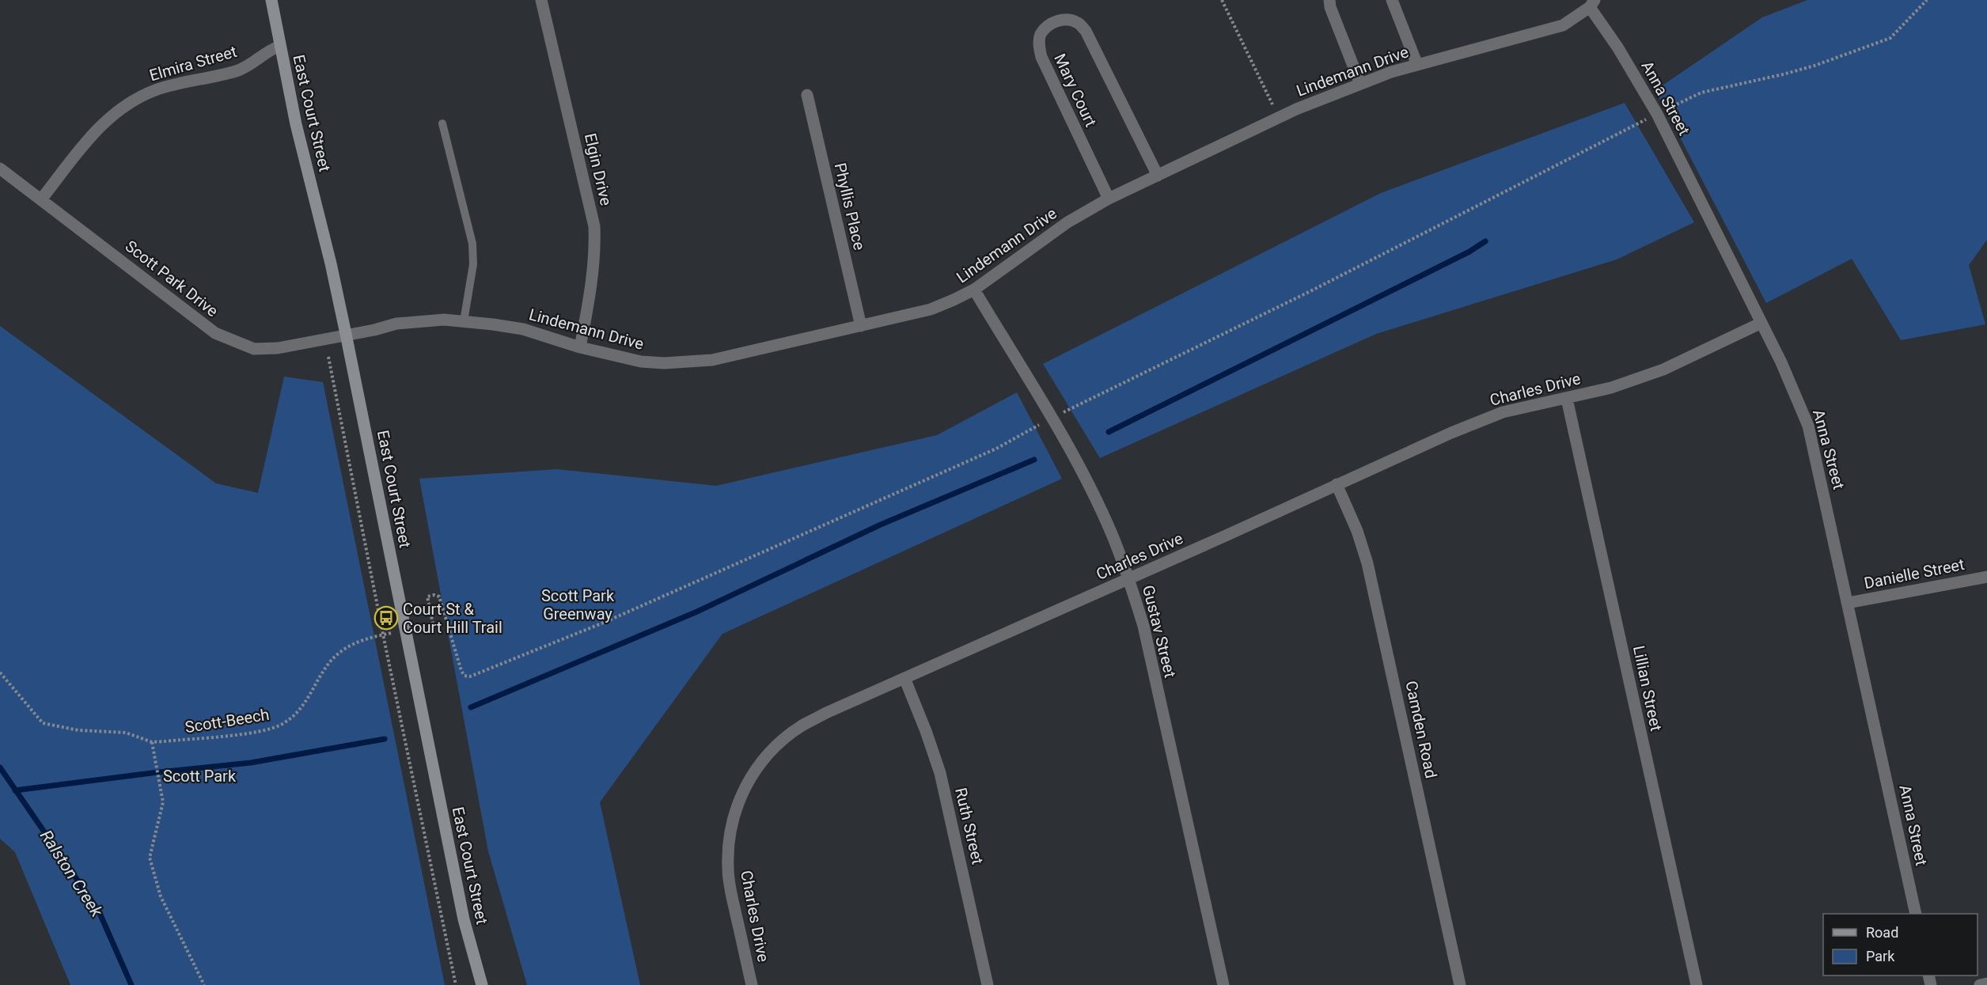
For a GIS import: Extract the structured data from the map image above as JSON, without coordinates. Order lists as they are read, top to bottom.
{
  "streets": {
    "street": [
      "Elmira Street",
      "Lindemann Drive",
      "Mary Court",
      "Anna Street",
      "East Court Street",
      "Elgin Drive",
      "Phyllis Place",
      "Scott Park Drive",
      "Charles Drive",
      "Danielle Street",
      "Gustav Street",
      "Lillian Street",
      "Camden Road",
      "Ruth Street"
    ],
    "path": ["Scott-Beech"]
  },
  "crossings": [
    ["Elmira Street", "East Court Street"],
    ["Elmira Street", "Scott Park Drive"],
    ["Lindemann Drive", "Mary Court"],
    ["Lindemann Drive", "Anna Street"],
    ["Lindemann Drive", "East Court Street"],
    ["Lindemann Drive", "Elgin Drive"],
    ["Lindemann Drive", "Phyllis Place"],
    ["Lindemann Drive", "Scott Park Drive"],
    ["Lindemann Drive", "Gustav Street"],
    ["Anna Street", "Charles Drive"],
    ["Anna Street", "Danielle Street"],
    ["East Court Street", "Scott Park Drive"],
    ["East Court Street", "Scott-Beech"],
    ["Charles Drive", "Gustav Street"],
    ["Charles Drive", "Lillian Street"],
    ["Charles Drive", "Camden Road"],
    ["Charles Drive", "Ruth Street"],
    ["Gustav Street", "Scott-Beech"]
  ],
  "water": ["Ralston Creek"],
  "parks": ["Scott Park Greenway", "Scott Park"],
  "places": {
    "bus stop": ["Court St & Court Hill Trail"]
  },
  "legend": ["Road", "Park"]
}
